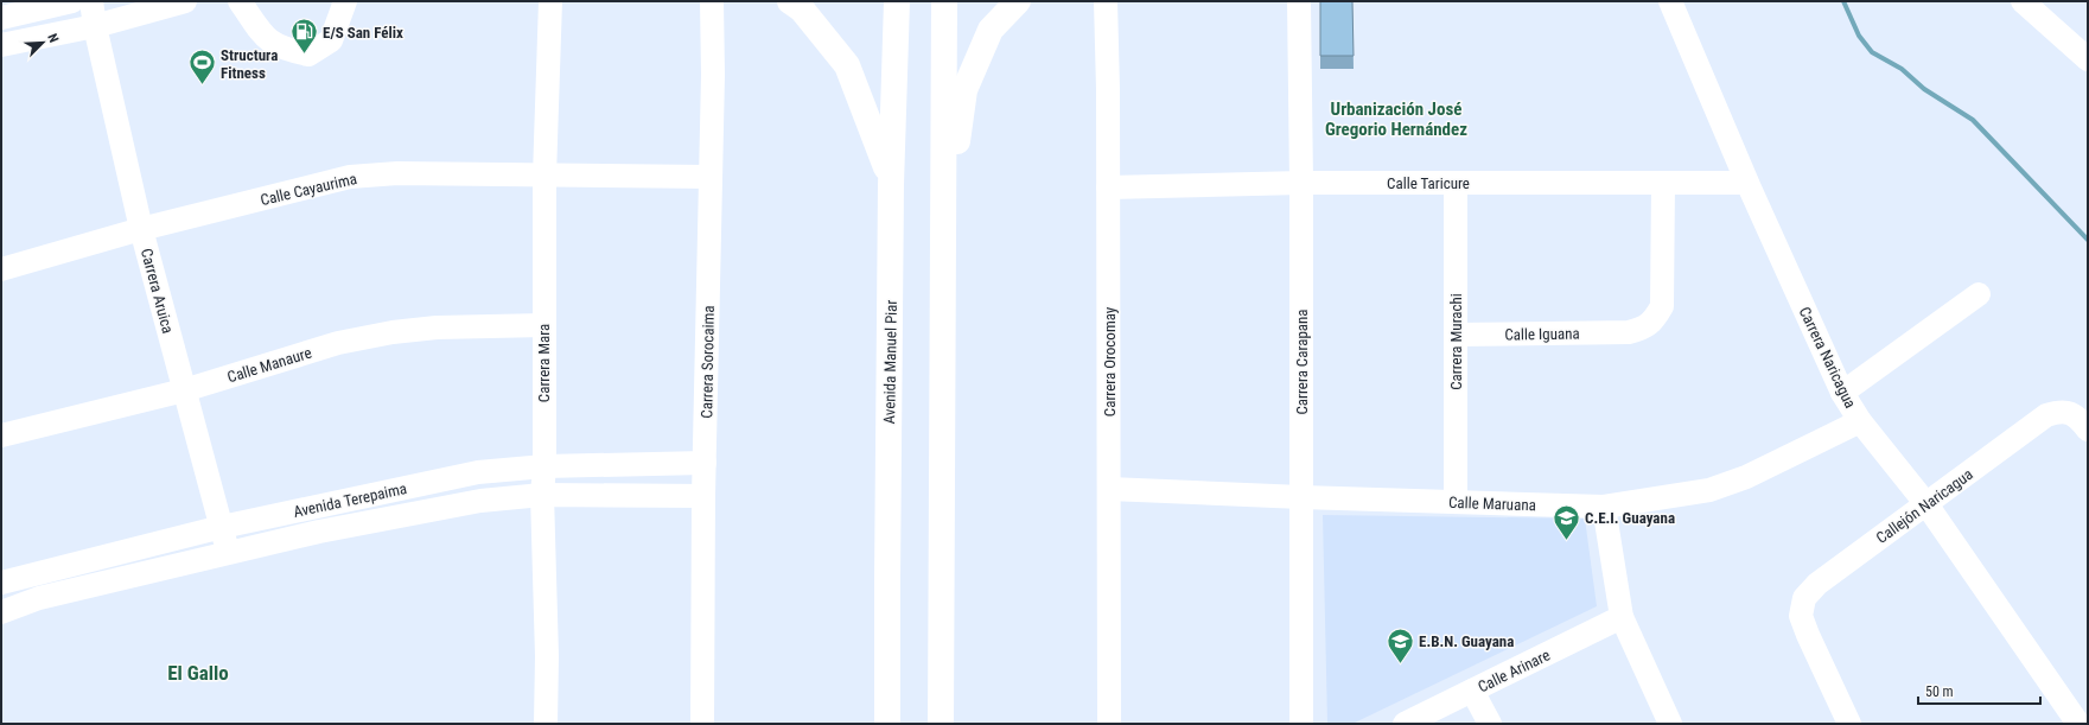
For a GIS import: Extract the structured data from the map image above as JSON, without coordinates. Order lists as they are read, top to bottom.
{
  "streets": {
    "highway": ["Avenida Manuel Piar"],
    "street": [
      "Calle Taricure",
      "Calle Cayaurima",
      "Carrera Aruica",
      "Calle Iguana",
      "Carrera Murachi",
      "Carrera Naricagua",
      "Carrera Sorocaima",
      "Carrera Orocomay",
      "Carrera Carapana",
      "Carrera Mara",
      "Calle Manaure",
      "Avenida Terepaima",
      "Calle Maruana",
      "Callejón Naricagua",
      "Calle Arinare"
    ]
  },
  "crossings": [
    ["Calle Taricure", "Calle Iguana"],
    ["Calle Taricure", "Carrera Murachi"],
    ["Calle Taricure", "Carrera Naricagua"],
    ["Calle Taricure", "Carrera Orocomay"],
    ["Calle Taricure", "Carrera Carapana"],
    ["Calle Cayaurima", "Carrera Aruica"],
    ["Calle Cayaurima", "Carrera Sorocaima"],
    ["Calle Cayaurima", "Carrera Mara"],
    ["Carrera Aruica", "Calle Manaure"],
    ["Carrera Aruica", "Avenida Terepaima"],
    ["Calle Iguana", "Carrera Murachi"],
    ["Carrera Murachi", "Calle Maruana"],
    ["Carrera Naricagua", "Calle Maruana"],
    ["Carrera Naricagua", "Callejón Naricagua"],
    ["Carrera Sorocaima", "Avenida Terepaima"],
    ["Carrera Orocomay", "Calle Maruana"],
    ["Carrera Carapana", "Calle Maruana"],
    ["Carrera Mara", "Calle Manaure"],
    ["Carrera Mara", "Avenida Terepaima"]
  ],
  "districts": ["Urbanización José Gregorio Hernández", "El Gallo"],
  "places": {
    "fuel station": ["E/S San Félix"],
    "sports": ["Structura Fitness"],
    "school or university": ["C.E.I. Guayana", "E.B.N. Guayana"]
  },
  "scale_bar": "50 m",
  "north": "top right"
}
